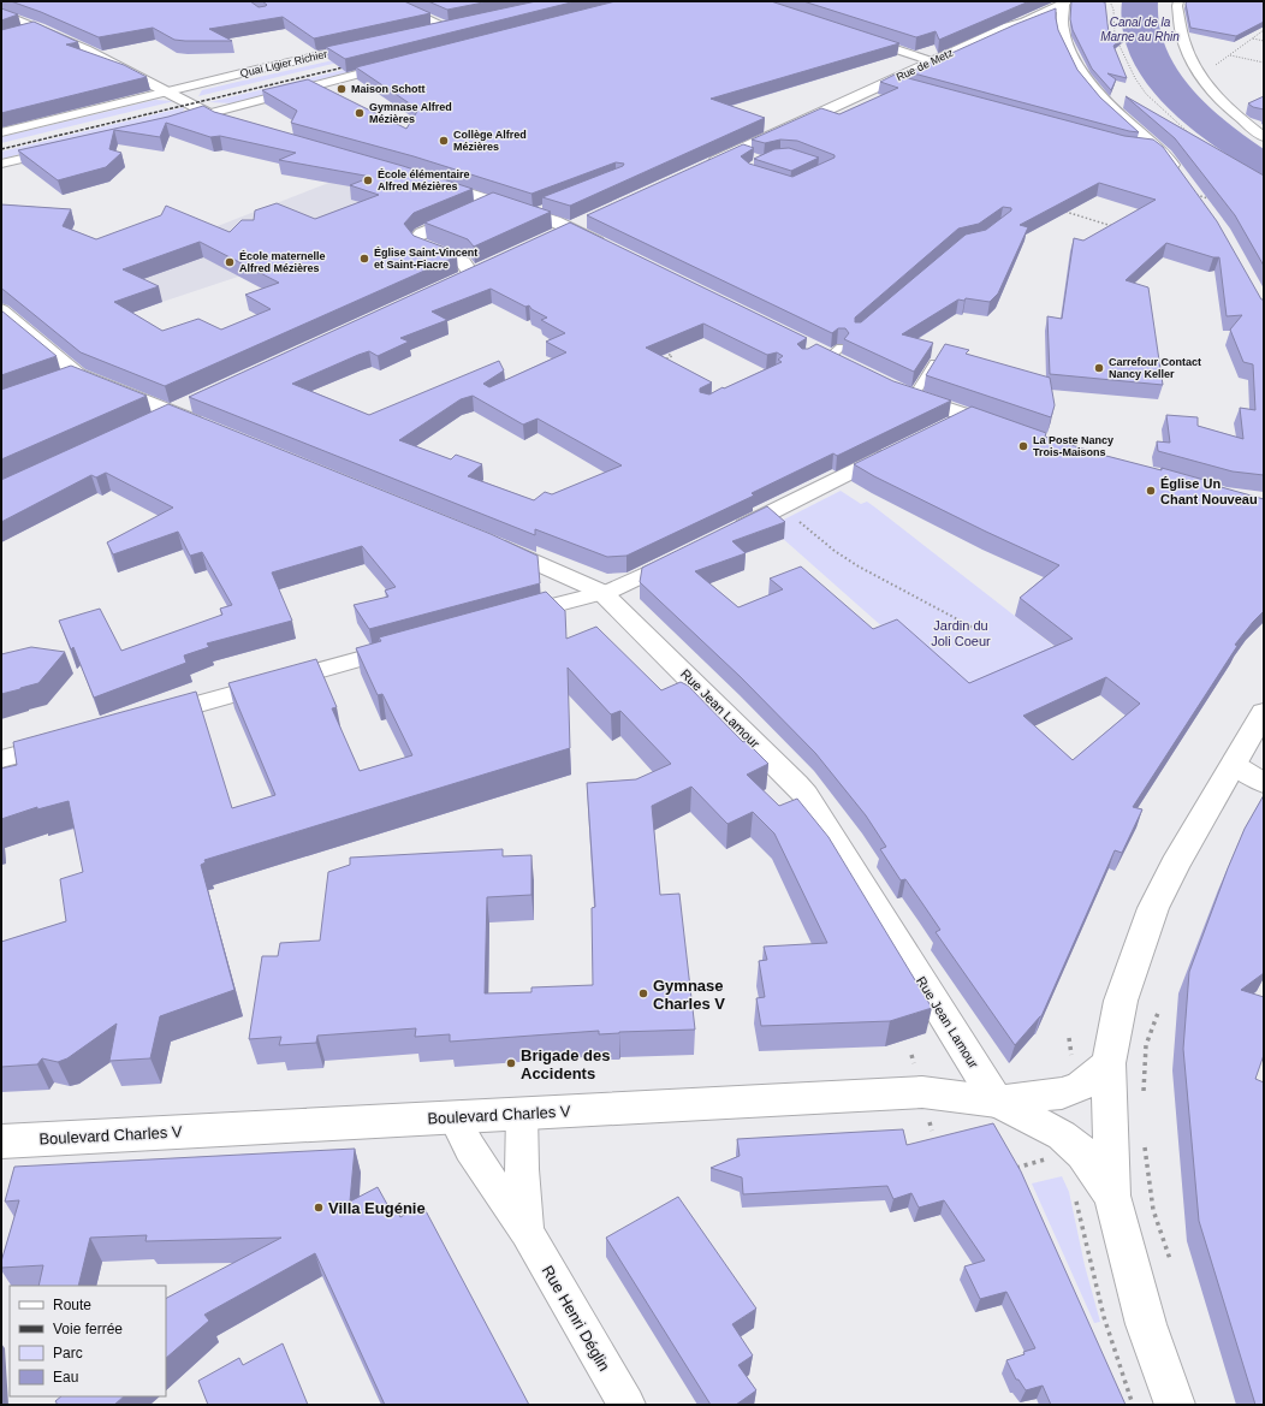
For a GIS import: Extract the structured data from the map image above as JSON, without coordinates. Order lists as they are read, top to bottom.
{
  "streets": {
    "main road": ["Rue de Metz", "Rue Jean Lamour", "Boulevard Charles V"],
    "street": ["Quai Ligier Richier", "Rue Henri Déglin"]
  },
  "crossings": [
    ["Rue Jean Lamour", "Boulevard Charles V"],
    ["Boulevard Charles V", "Rue Henri Déglin"]
  ],
  "water": ["Canal de la Marne au Rhin"],
  "parks": ["Jardin du Joli Coeur"],
  "places": [
    "Maison Schott",
    "Gymnase Alfred Mézières",
    "Collège Alfred Mézières",
    "École élémentaire Alfred Mézières",
    "Église Saint-Vincent et Saint-Fiacre",
    "École maternelle Alfred Mézières",
    "Carrefour Contact Nancy Keller",
    "La Poste Nancy Trois-Maisons",
    "Église Un Chant Nouveau",
    "Gymnase Charles V",
    "Brigade des Accidents",
    "Villa Eugénie"
  ],
  "legend": [
    "Route",
    "Voie ferrée",
    "Parc",
    "Eau"
  ]
}
